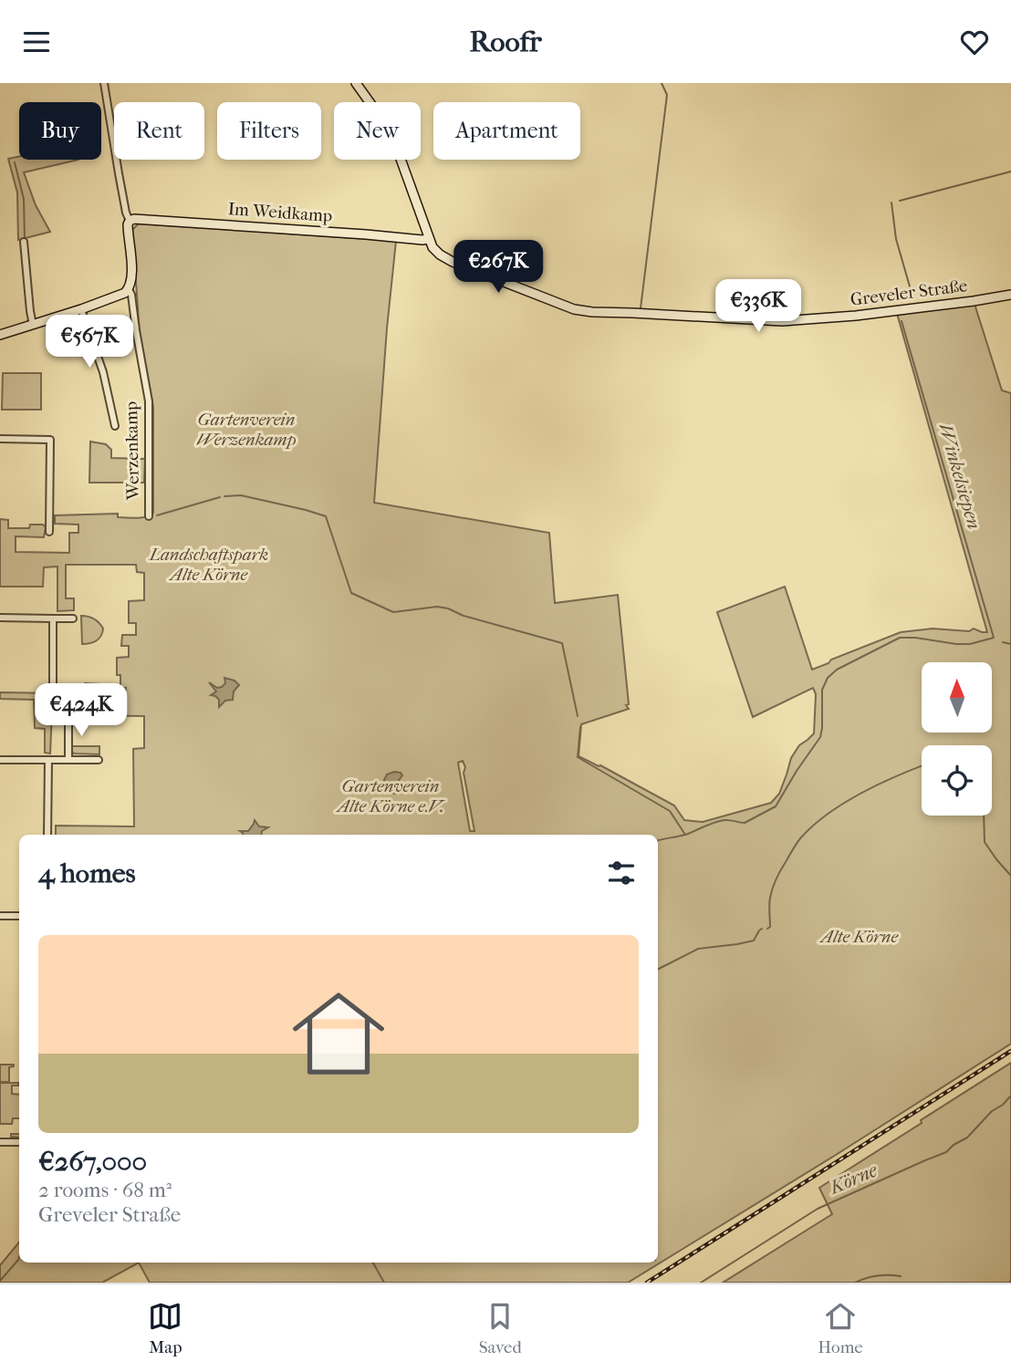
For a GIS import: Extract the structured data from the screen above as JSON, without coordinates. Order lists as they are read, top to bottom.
{
  "streets": {
    "street": ["Im Weidkamp", "Greveler Straße", "Werzenkamp"]
  },
  "crossings": [
    ["Im Weidkamp", "Greveler Straße"],
    ["Im Weidkamp", "Werzenkamp"]
  ],
  "water": ["Winkelsiepen", "Körne"],
  "parks": [
    "Gartenverein Werzenkamp",
    "Landschaftspark Alte Körne",
    "Gartenverein Alte Körne e.V.",
    "Alte Körne"
  ],
  "north": "top",
  "page": {
    "header": "Roofr",
    "chip": [
      "Buy",
      "Rent",
      "Filters",
      "New",
      "Apartment"
    ],
    "price": [
      "€267K",
      "€336K",
      "€567K",
      "€424K"
    ],
    "heading": "4 homes",
    "list": [
      {
        "name": "€267,000",
        "note": "2 rooms · 68 m² · Greveler Straße"
      }
    ],
    "tabs": ["Map", "Saved", "Home"]
  }
}
